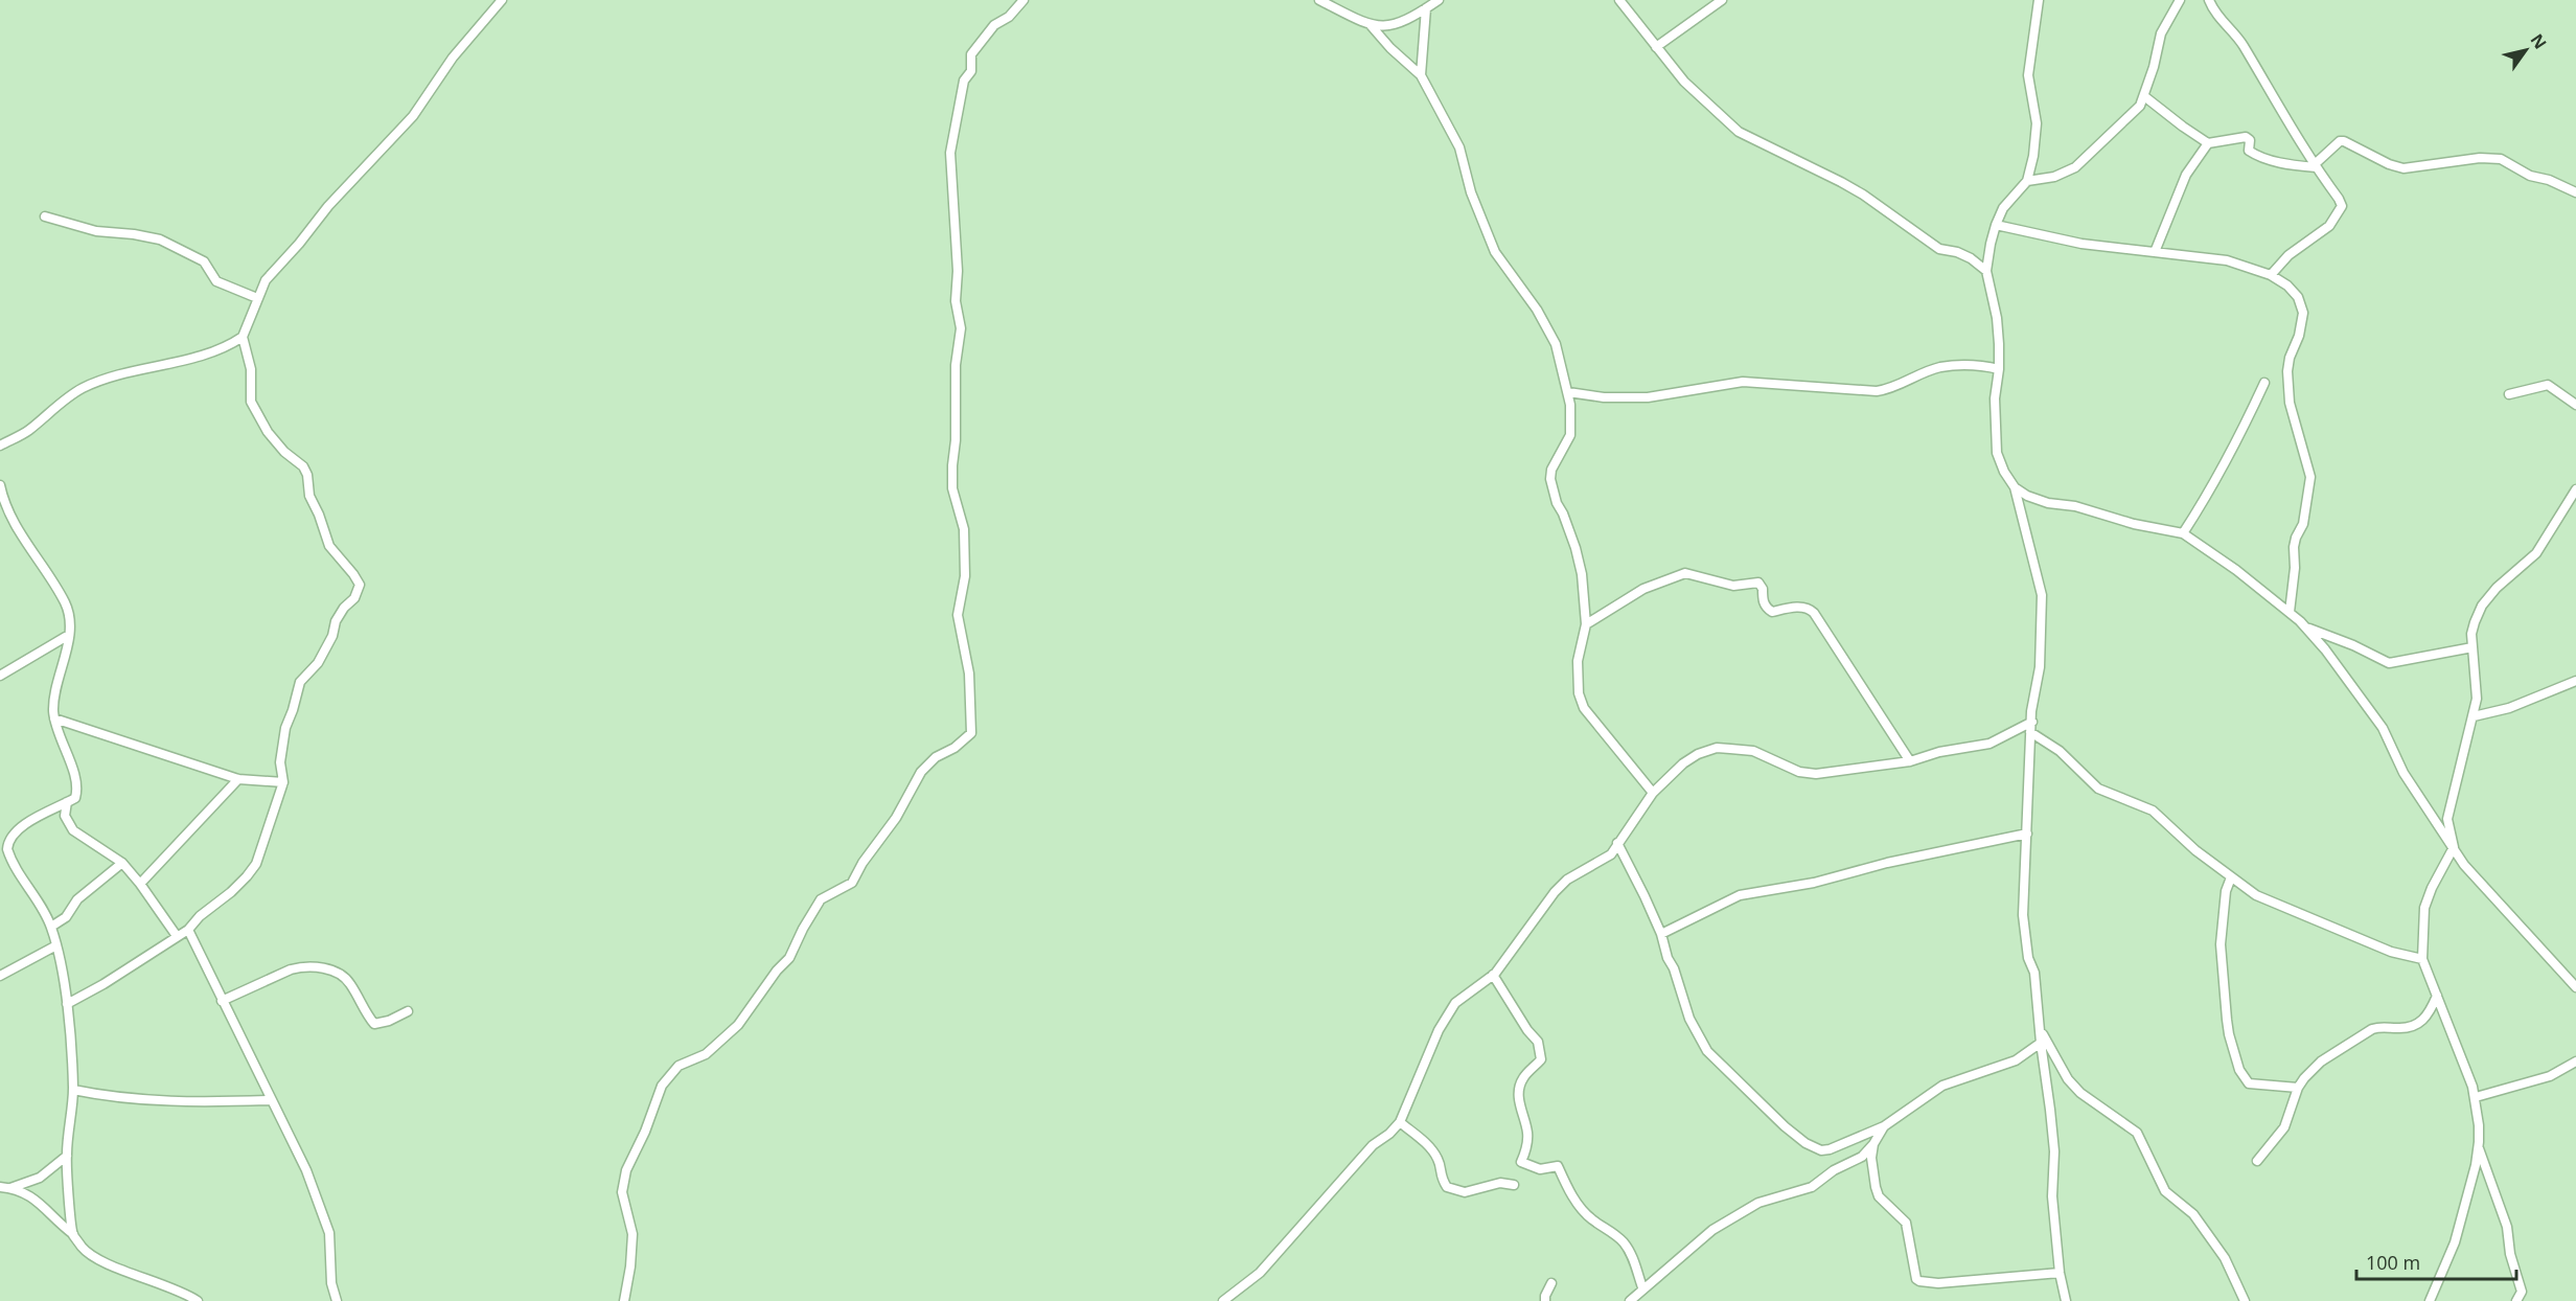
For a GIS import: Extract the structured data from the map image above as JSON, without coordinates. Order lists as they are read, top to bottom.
{
  "scale_bar": "100 m",
  "north": "top right"
}
